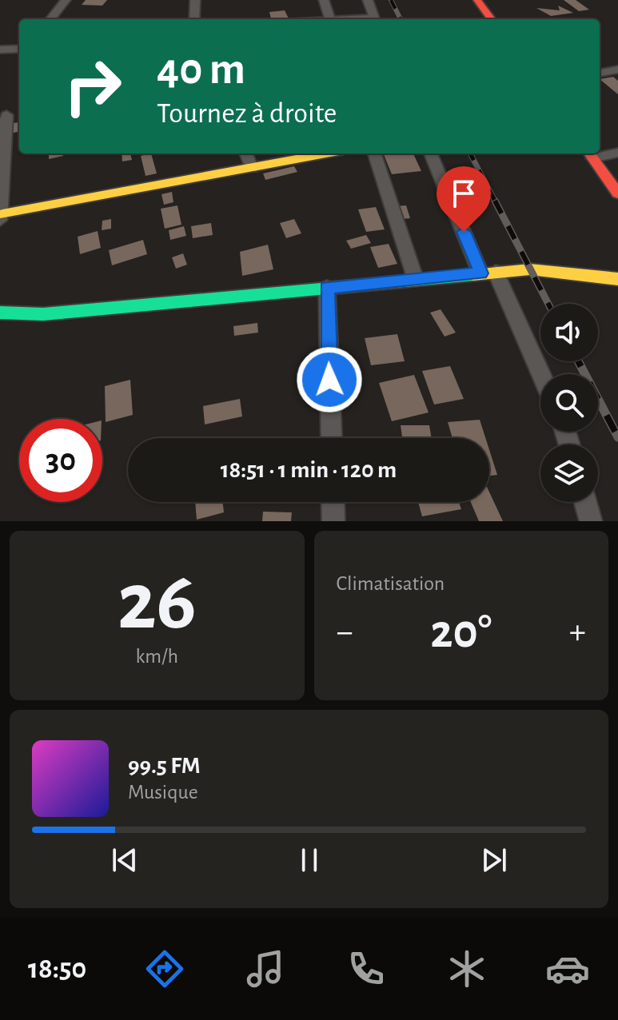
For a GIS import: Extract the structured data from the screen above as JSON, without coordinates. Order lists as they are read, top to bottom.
{
  "page": {
    "turn": ["40 m", "Tournez à droite"],
    "limit": "30",
    "trip": "18:51 · 1 min · 120 m",
    "tile": [
      ["26", "km/h"],
      "Climatisation"
    ],
    "heat": ["−", "20°", "+"],
    "song": ["99.5 FM", "Musique"],
    "tabs": "18:50"
  }
}
